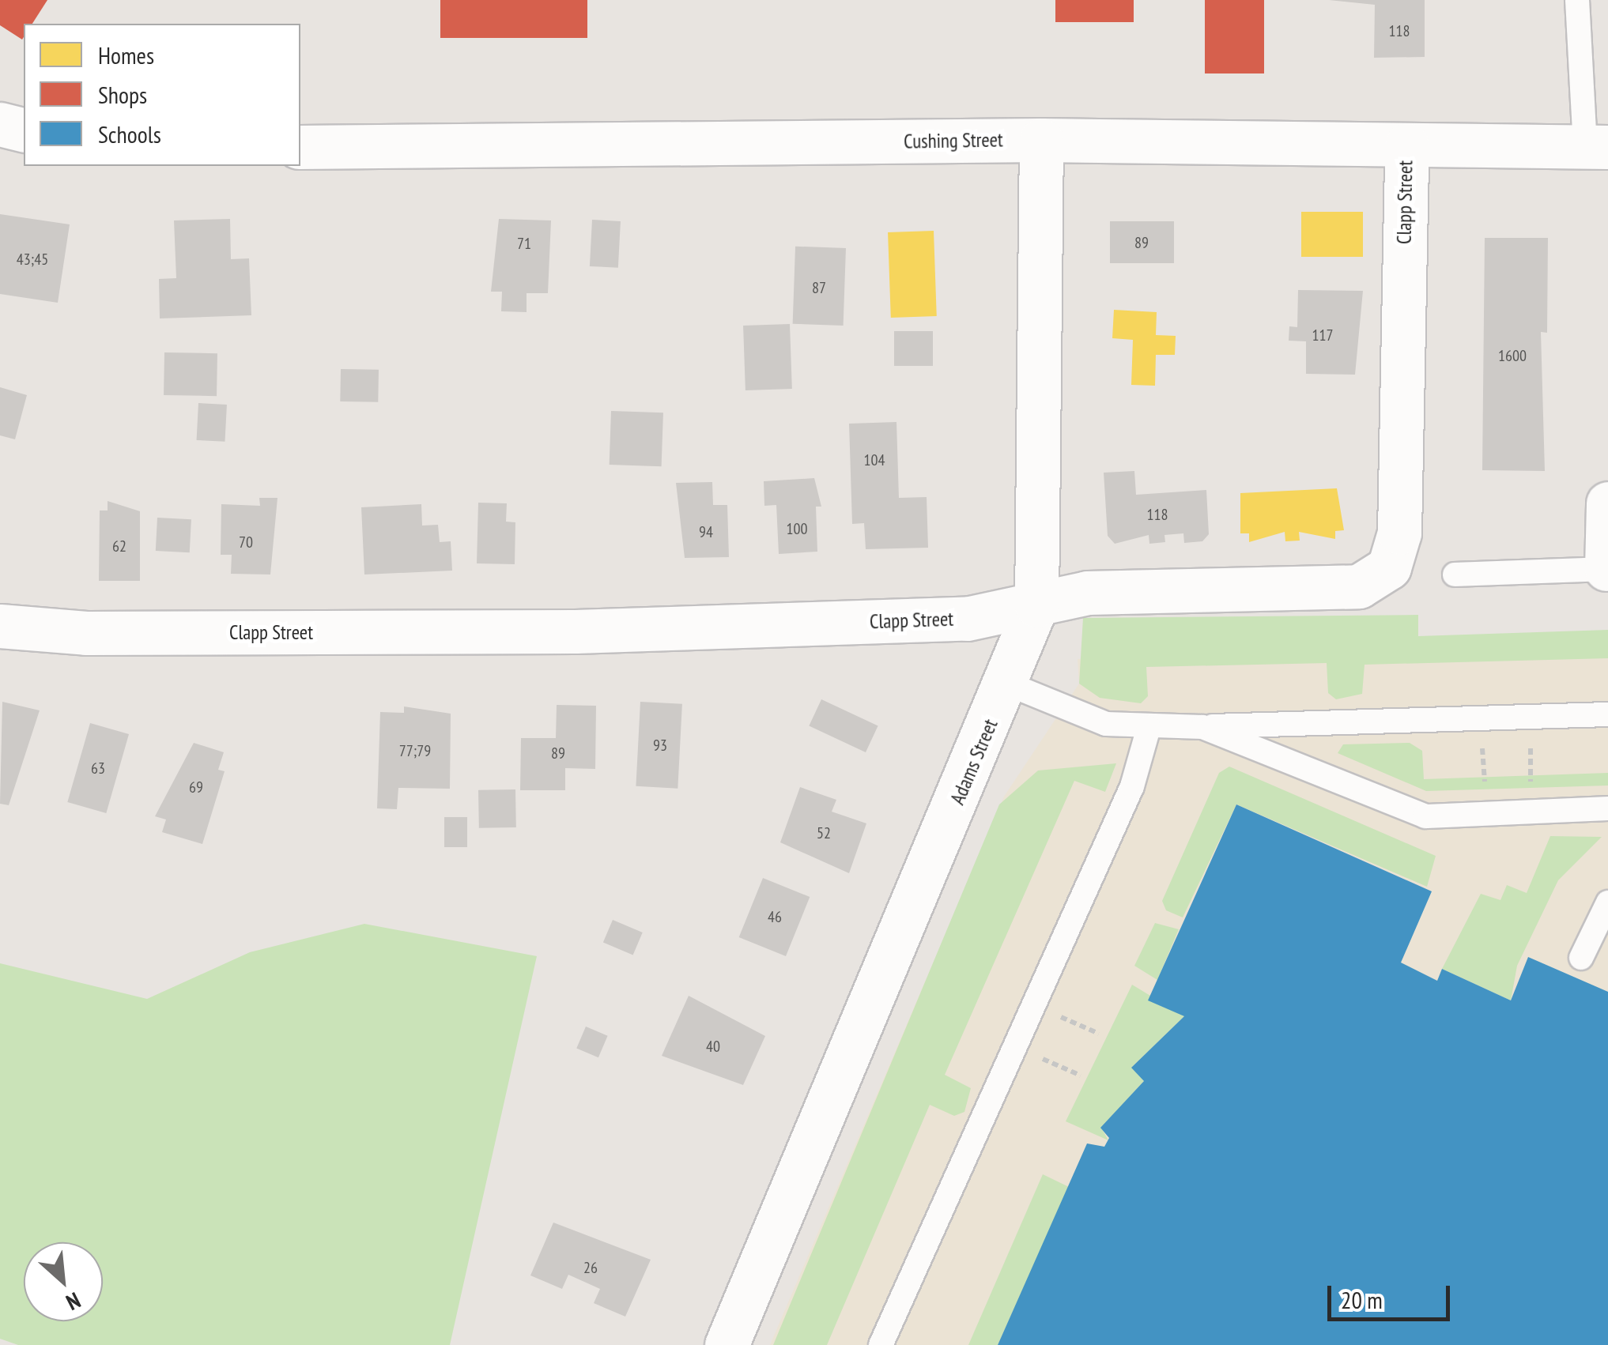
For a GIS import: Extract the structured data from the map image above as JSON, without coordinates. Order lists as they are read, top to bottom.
{
  "streets": {
    "street": ["Cushing Street", "Clapp Street", "Adams Street"]
  },
  "crossings": [
    ["Cushing Street", "Clapp Street"],
    ["Cushing Street", "Adams Street"],
    ["Clapp Street", "Adams Street"]
  ],
  "house_numbers": [
    "118",
    "89",
    "71",
    "43;45",
    "87",
    "117",
    "1600",
    "104",
    "118",
    "100",
    "94",
    "70",
    "62",
    "93",
    "77;79",
    "89",
    "63",
    "69",
    "52",
    "46",
    "40",
    "26"
  ],
  "legend": ["Homes", "Shops", "Schools"],
  "scale_bar": "20 m",
  "north": "bottom right"
}
